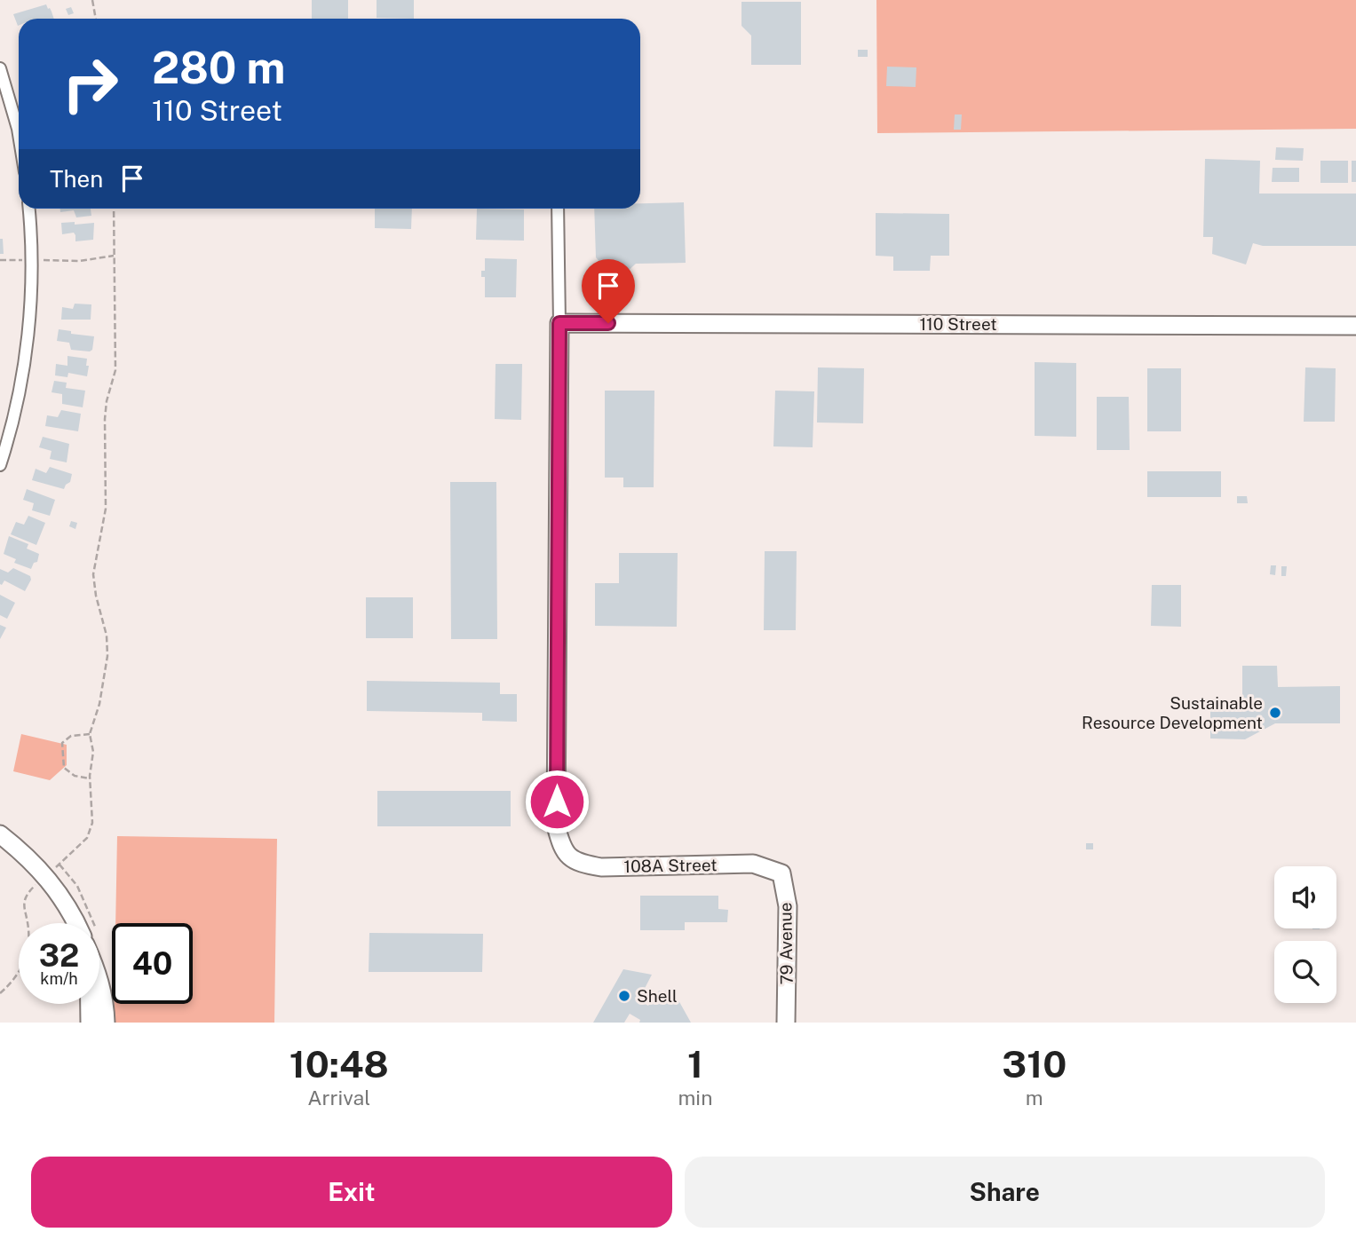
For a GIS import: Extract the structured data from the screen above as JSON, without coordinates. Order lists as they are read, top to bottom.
{
  "streets": {
    "street": ["110 Street", "108A Street", "79 Avenue"]
  },
  "crossings": [
    ["110 Street", "108A Street"],
    ["108A Street", "79 Avenue"]
  ],
  "places": ["Sustainable Resource Development", "Shell"],
  "page": {
    "turn": ["280 m", "110 Street"],
    "then": "Then",
    "speed": "32 km/h",
    "limit": "40",
    "eta": [
      "10:48",
      "Arrival",
      "1",
      "min",
      "310",
      "m"
    ],
    "buttons": ["Exit", "Share"]
  }
}
